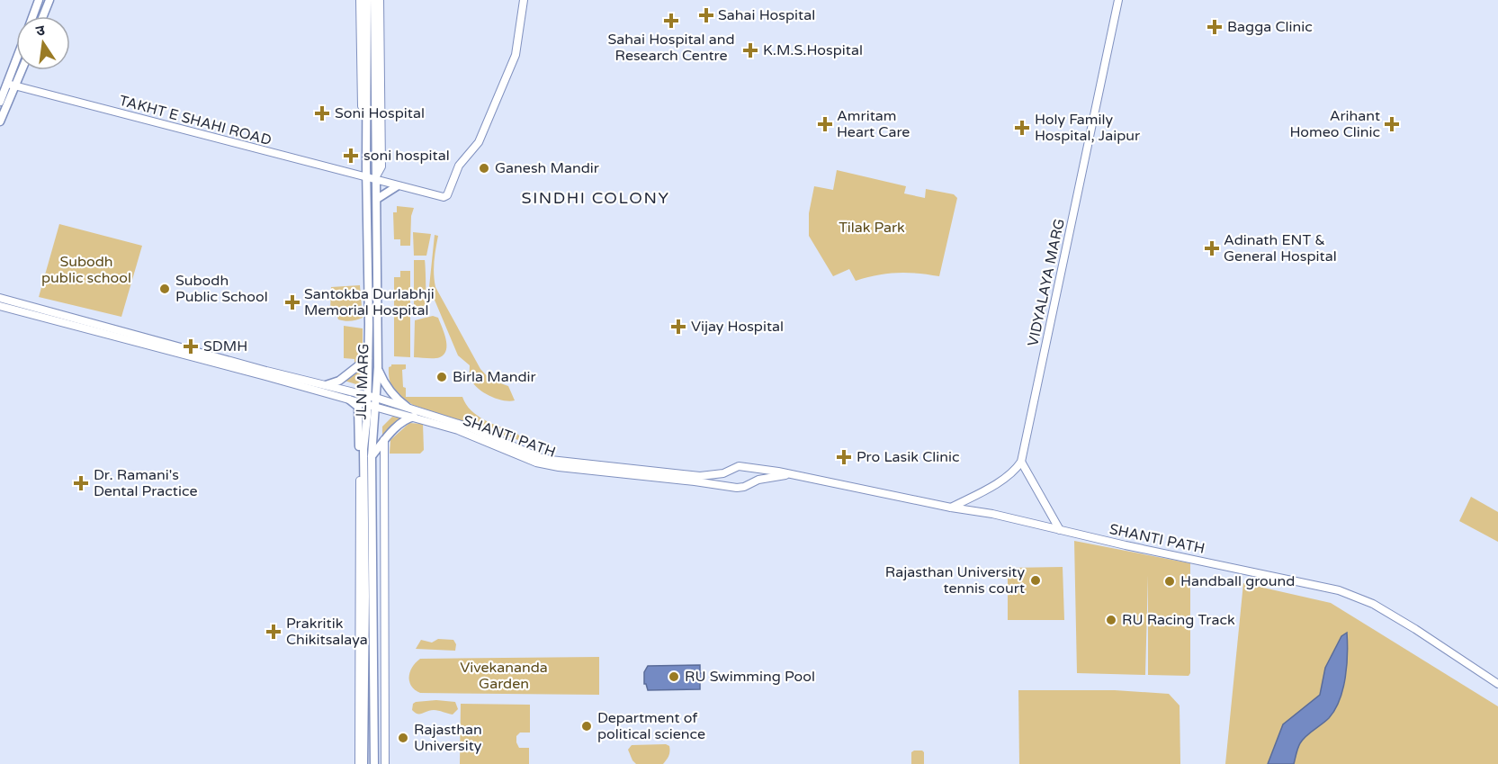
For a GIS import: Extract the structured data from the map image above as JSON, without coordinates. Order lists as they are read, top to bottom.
{
  "streets": {
    "main road": [
      "TAKHT E SHAHI ROAD",
      "VIDYALAYA MARG",
      "JLN MARG",
      "SHANTI PATH"
    ]
  },
  "crossings": [
    ["TAKHT E SHAHI ROAD", "JLN MARG"],
    ["JLN MARG", "SHANTI PATH"]
  ],
  "districts": ["SINDHI COLONY"],
  "parks": ["Tilak Park", "Subodh public school", "Vivekananda Garden"],
  "places": {
    "health": [
      "Sahai Hospital",
      "Sahai Hospital and Research Centre",
      "Bagga Clinic",
      "K.M.S.Hospital",
      "Soni Hospital",
      "Amritam Heart Care",
      "Arihant Homeo Clinic",
      "Holy Family Hospital, Jaipur",
      "soni hospital",
      "Adinath ENT & General Hospital",
      "Santokba Durlabhji Memorial Hospital",
      "Vijay Hospital",
      "SDMH",
      "Pro Lasik Clinic",
      "Dr. Ramani's Dental Practice",
      "Prakritik Chikitsalaya"
    ],
    "other": [
      "Ganesh Mandir",
      "Subodh Public School",
      "Birla Mandir",
      "Rajasthan University tennis court",
      "Handball ground",
      "RU Racing Track",
      "RU Swimming Pool",
      "Department of political science",
      "Rajasthan University"
    ]
  },
  "north": "top"
}
